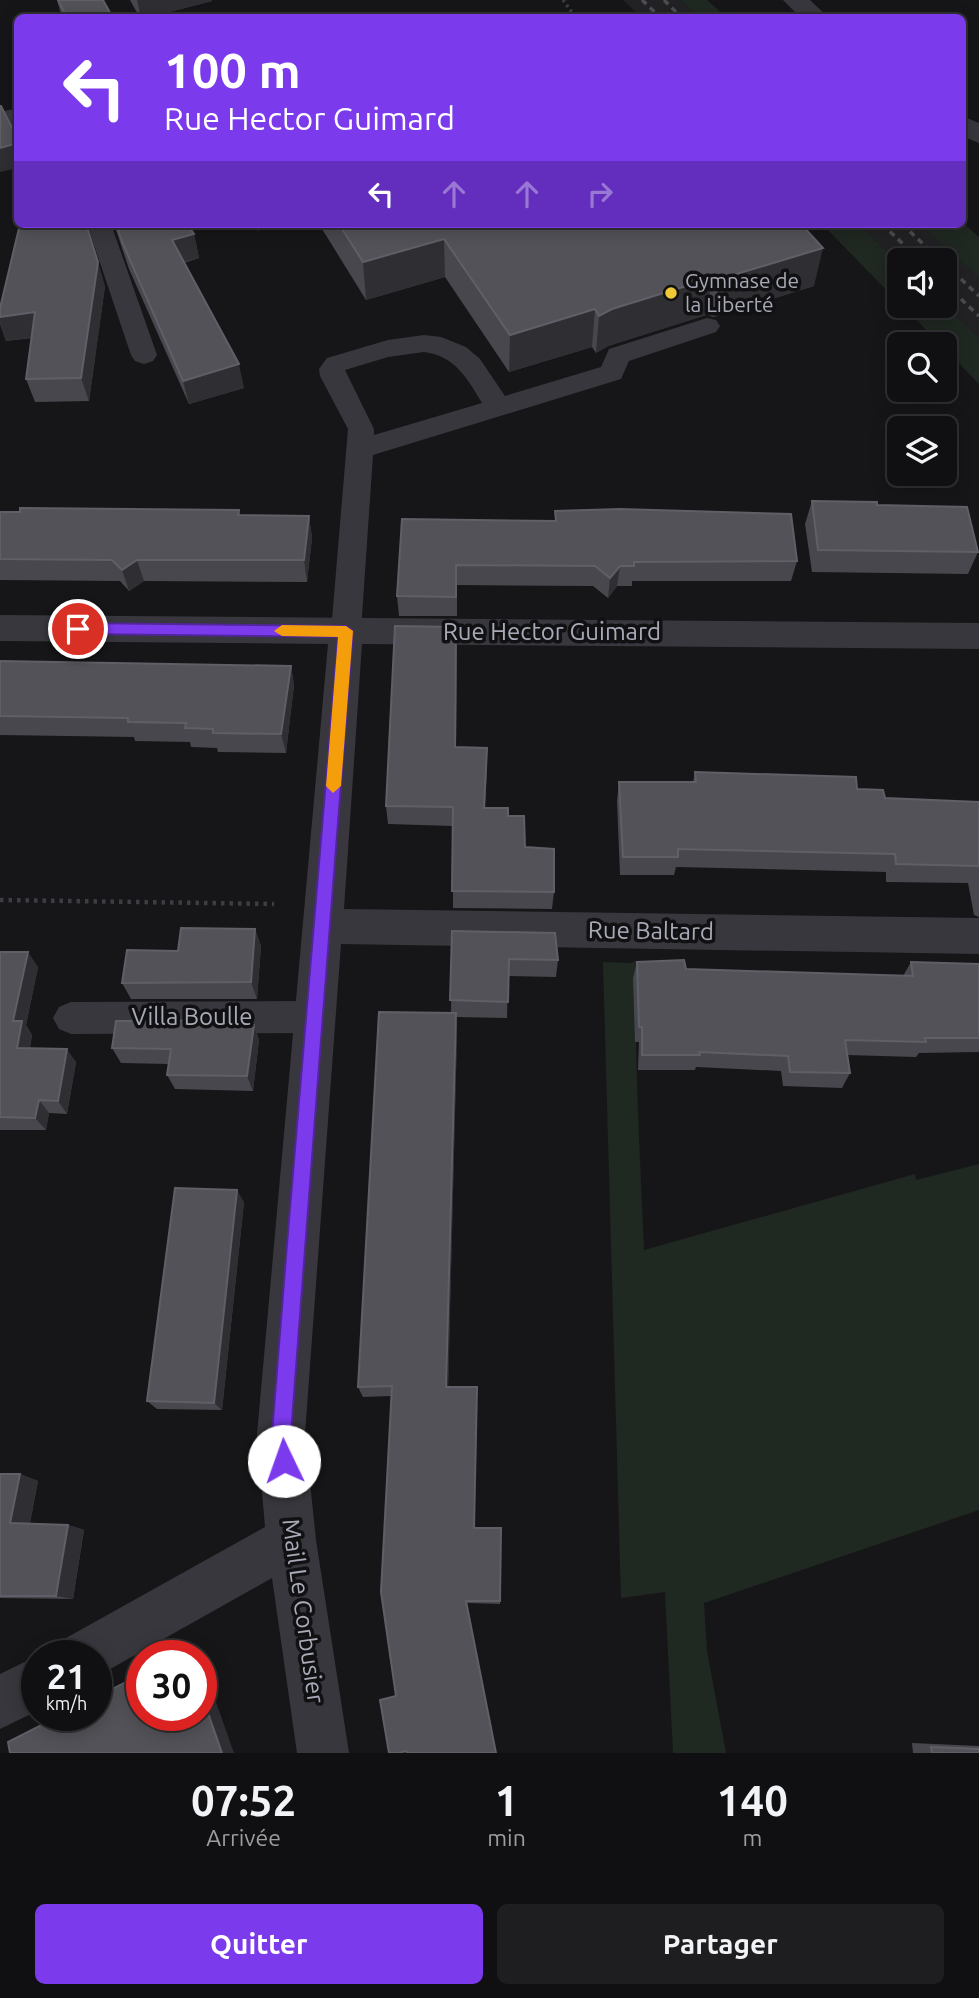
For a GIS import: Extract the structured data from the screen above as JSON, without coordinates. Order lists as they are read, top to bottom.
{
  "streets": {
    "street": ["Rue Hector Guimard", "Rue Baltard", "Mail Le Corbusier"],
    "lane": ["Villa Boulle"]
  },
  "crossings": [
    ["Rue Hector Guimard", "Mail Le Corbusier"],
    ["Rue Baltard", "Mail Le Corbusier"],
    ["Villa Boulle", "Mail Le Corbusier"]
  ],
  "places": ["Gymnase de la Liberté"],
  "page": {
    "turn": ["100 m", "Rue Hector Guimard"],
    "speed": "21 km/h",
    "limit": "30",
    "eta": [
      "07:52",
      "Arrivée",
      "1",
      "min",
      "140",
      "m"
    ],
    "buttons": ["Quitter", "Partager"]
  }
}
